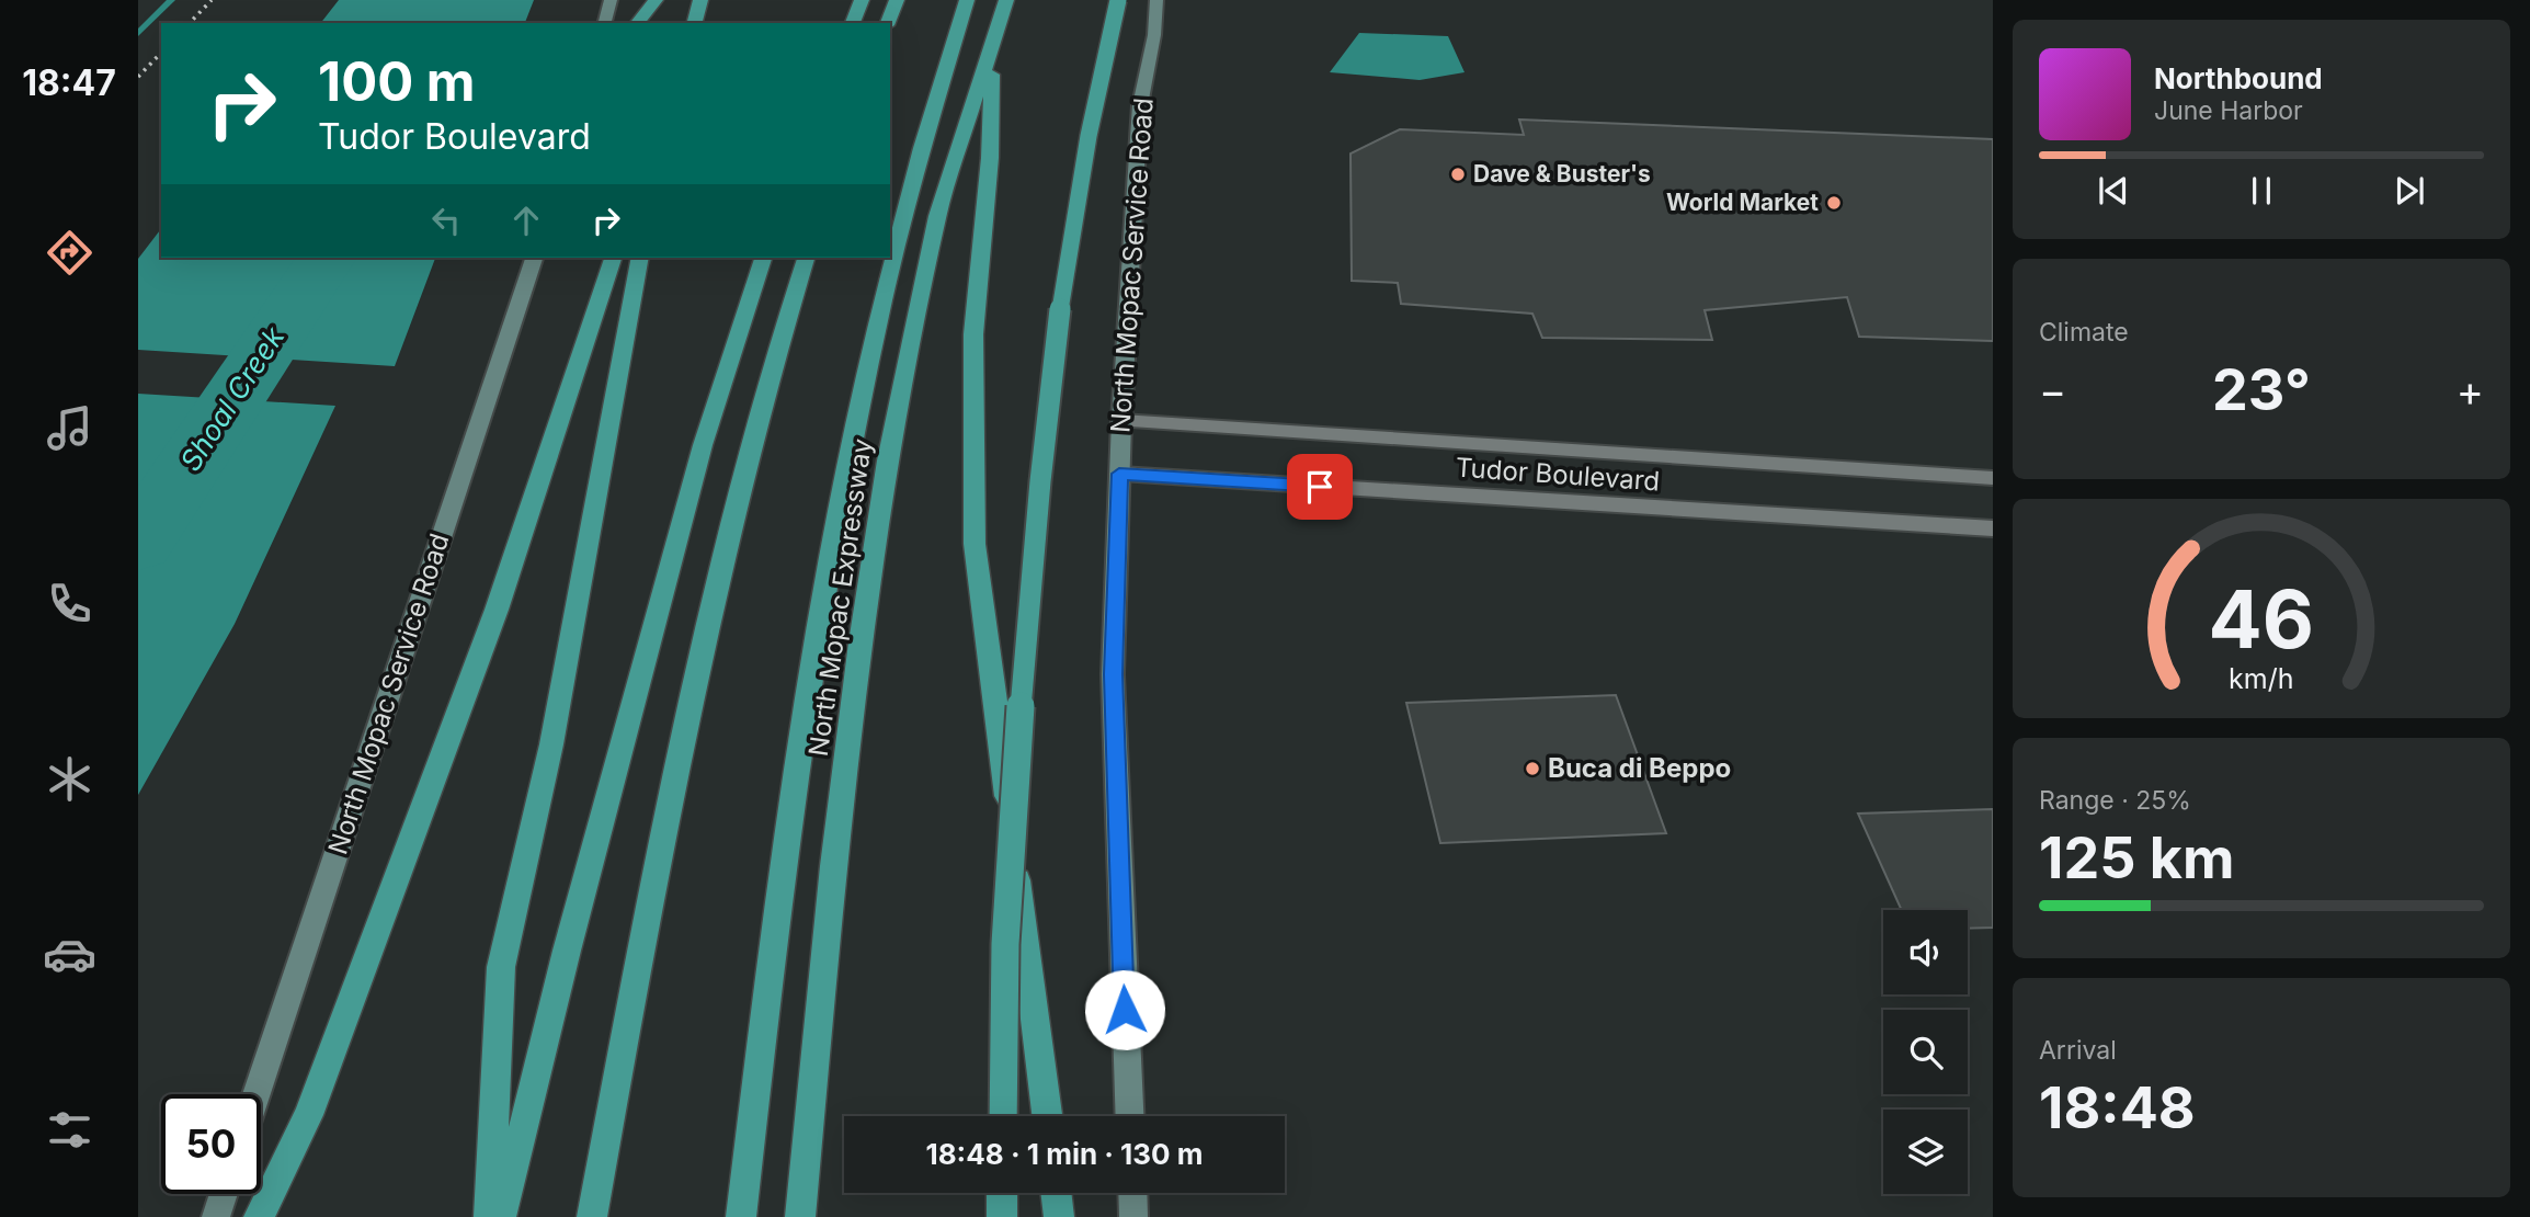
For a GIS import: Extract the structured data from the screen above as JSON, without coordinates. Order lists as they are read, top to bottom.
{
  "streets": {
    "highway": ["North Mopac Expressway"],
    "main road": ["North Mopac Service Road"],
    "street": ["Tudor Boulevard"]
  },
  "crossings": [
    ["North Mopac Service Road", "Tudor Boulevard"]
  ],
  "water": ["Shoal Creek"],
  "places": ["Dave & Buster's", "World Market", "Buca di Beppo"],
  "page": {
    "tabs": "18:47",
    "turn": ["100 m", "Tudor Boulevard"],
    "song": ["Northbound", "June Harbor"],
    "tile": [
      "Climate",
      ["Range · 25%", "125 km"],
      ["Arrival", "18:48"]
    ],
    "heat": ["−", "23°", "+"],
    "limit": "50",
    "trip": "18:48 · 1 min · 130 m",
    "gauge": ["46", "km/h"]
  }
}
